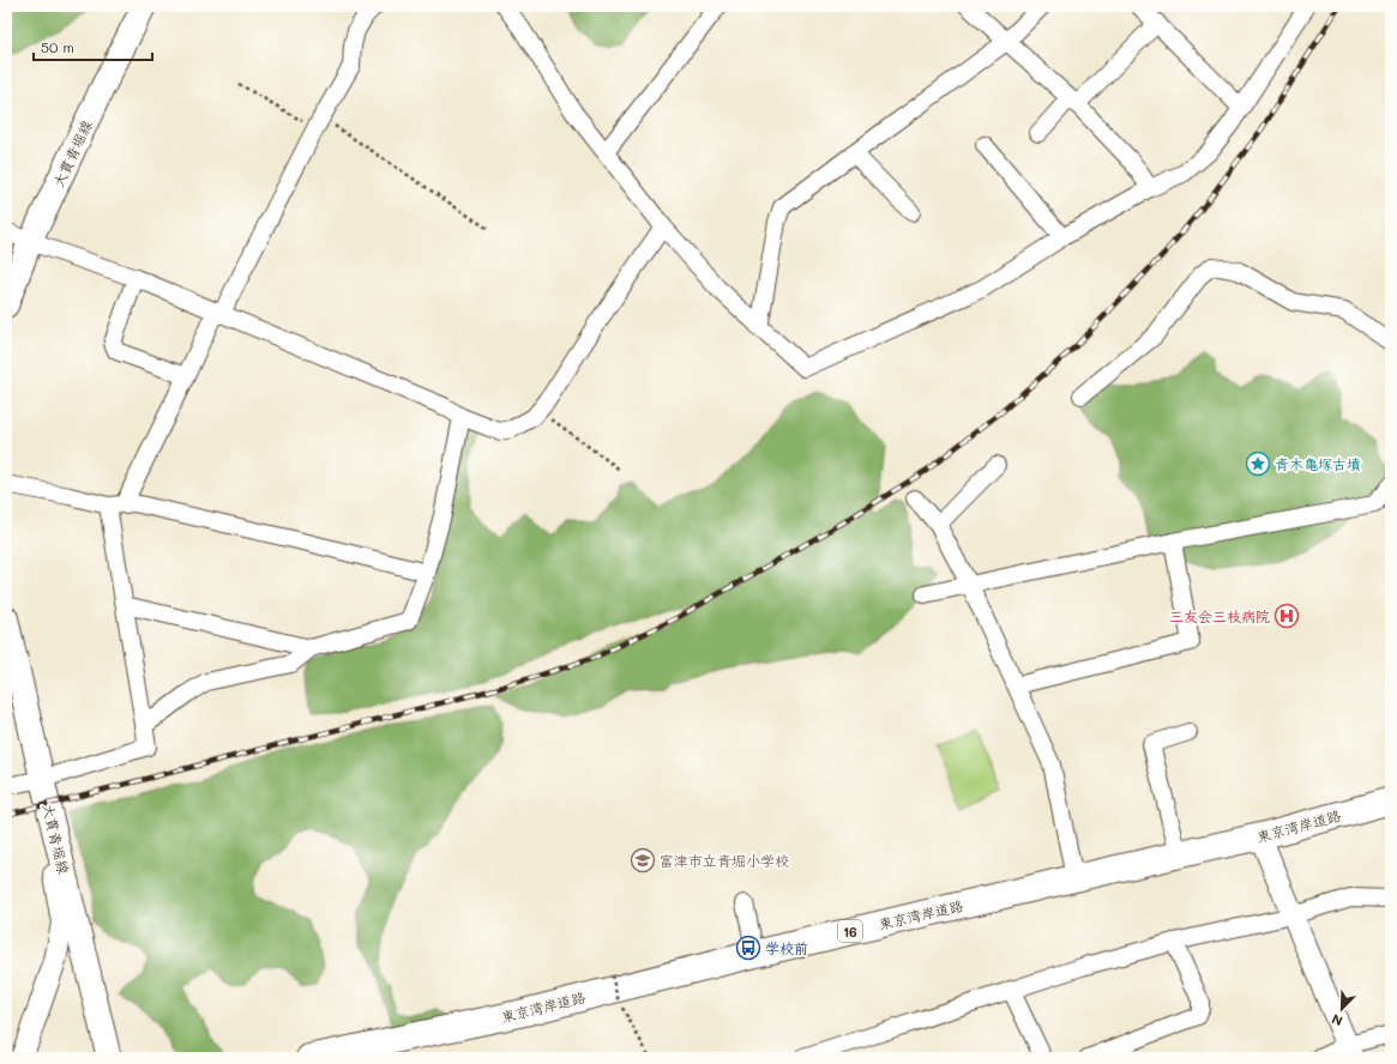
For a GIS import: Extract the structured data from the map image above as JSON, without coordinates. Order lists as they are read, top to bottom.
{
  "streets": {
    "highway": ["東京湾岸道路", "16"],
    "main road": ["大貫青堀線"]
  },
  "places": {
    "place": ["青木亀塚古墳"],
    "hospital": ["三友会三枝病院"],
    "school or university": ["富津市立青堀小学校"],
    "bus stop": ["学校前"]
  },
  "scale_bar": "50 m",
  "north": "bottom left"
}
